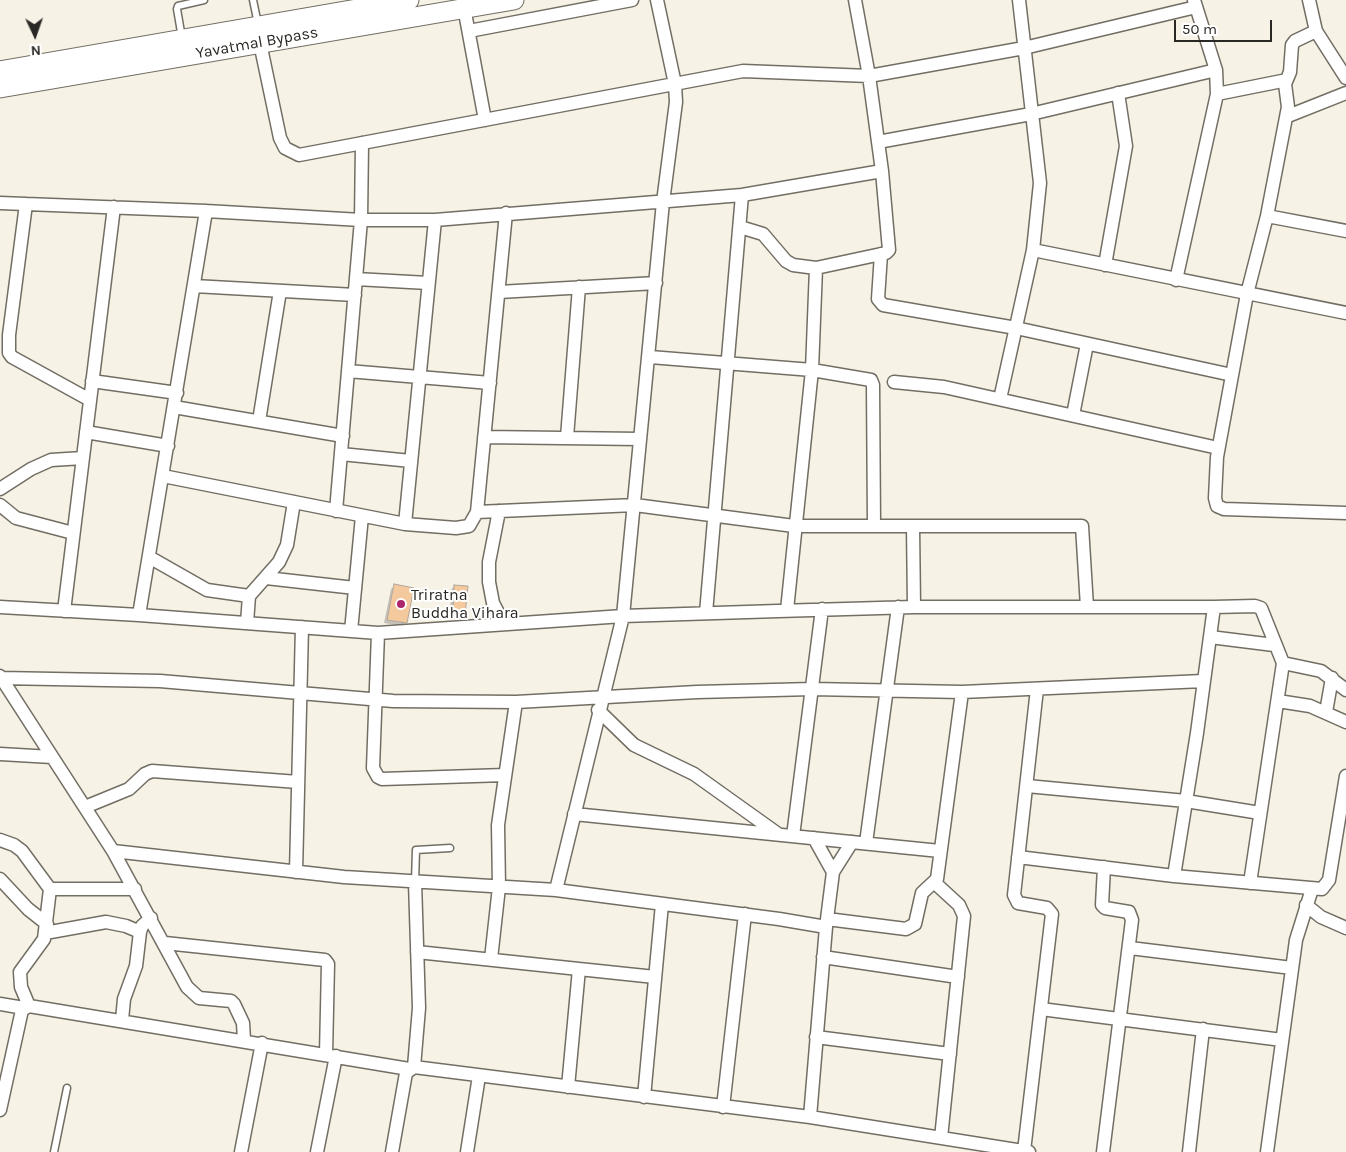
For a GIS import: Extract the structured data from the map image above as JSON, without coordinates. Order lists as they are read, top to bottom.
{
  "streets": {
    "main road": ["Yavatmal Bypass"]
  },
  "places": ["Triratna Buddha Vihara"],
  "scale_bar": "50 m",
  "north": "bottom"
}
